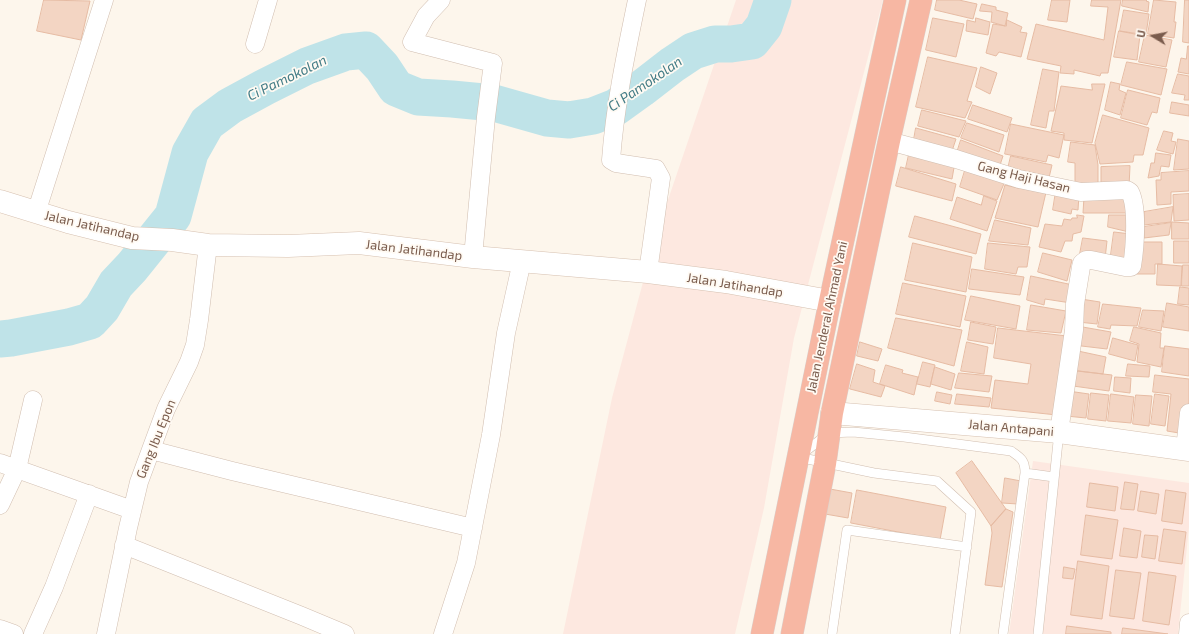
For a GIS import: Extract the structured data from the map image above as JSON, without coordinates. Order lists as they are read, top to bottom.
{
  "streets": {
    "highway": ["Jalan Jenderal Ahmad Yani"],
    "street": [
      "Gang Haji Hasan",
      "Jalan Jatihandap",
      "Jalan Antapani",
      "Gang Ibu Epon"
    ]
  },
  "crossings": [
    ["Gang Haji Hasan", "Jalan Jenderal Ahmad Yani"],
    ["Gang Haji Hasan", "Jalan Antapani"],
    ["Jalan Jatihandap", "Jalan Jenderal Ahmad Yani"],
    ["Jalan Jatihandap", "Gang Ibu Epon"],
    ["Jalan Jenderal Ahmad Yani", "Jalan Antapani"]
  ],
  "water": ["Ci Pamokolan"],
  "north": "left"
}
